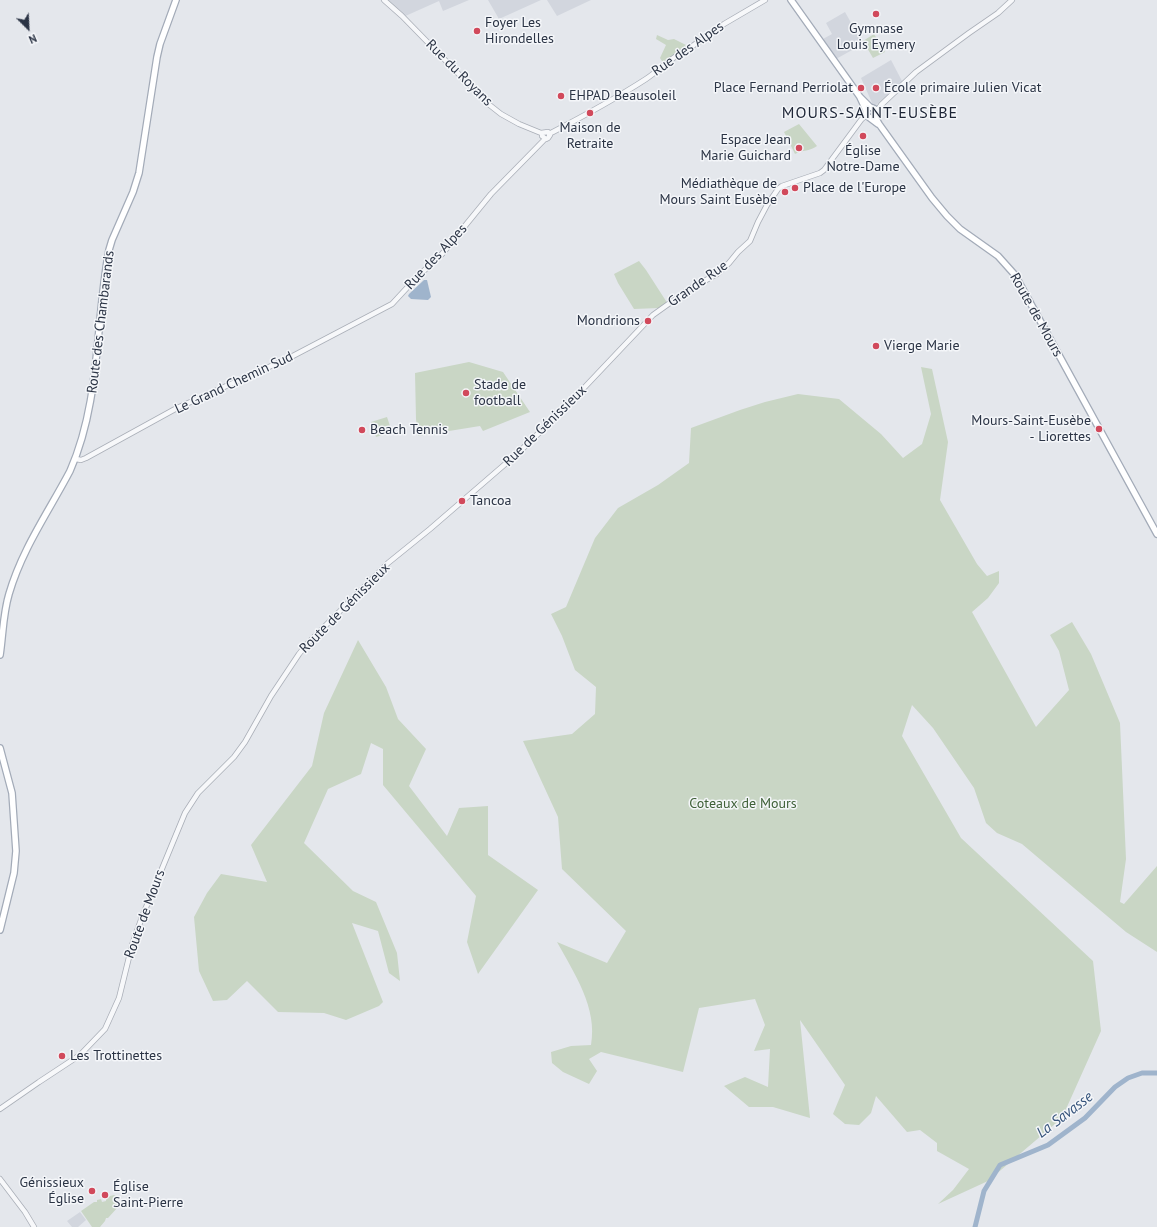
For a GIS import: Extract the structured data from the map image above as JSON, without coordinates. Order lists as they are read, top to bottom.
{
  "streets": {
    "main road": ["Route de Mours", "Route des Chambarands"],
    "street": [
      "Rue des Alpes",
      "Rue du Royans",
      "Grande Rue",
      "Le Grand Chemin Sud",
      "Rue de Génissieux",
      "Route de Génissieux"
    ]
  },
  "crossings": [
    ["Rue des Alpes", "Rue du Royans"],
    ["Rue des Alpes", "Le Grand Chemin Sud"],
    ["Grande Rue", "Route de Mours"],
    ["Grande Rue", "Rue de Génissieux"],
    ["Route de Mours", "Route de Génissieux"],
    ["Route des Chambarands", "Le Grand Chemin Sud"],
    ["Rue de Génissieux", "Route de Génissieux"]
  ],
  "districts": ["MOURS-SAINT-EUSÈBE"],
  "water": ["La Savasse"],
  "parks": ["Coteaux de Mours"],
  "places": [
    "Gymnase Louis Eymery",
    "Foyer Les Hirondelles",
    "Place Fernand Perriolat",
    "École primaire Julien Vicat",
    "EHPAD Beausoleil",
    "Maison de Retraite",
    "Église Notre-Dame",
    "Espace Jean Marie Guichard",
    "Place de l'Europe",
    "Médiathèque de Mours Saint Eusèbe",
    "Mondrions",
    "Vierge Marie",
    "Stade de football",
    "Mours-Saint-Eusèbe - Liorettes",
    "Beach Tennis",
    "Tancoa",
    "Les Trottinettes",
    "Génissieux Église",
    "Église Saint-Pierre"
  ],
  "north": "bottom right"
}
